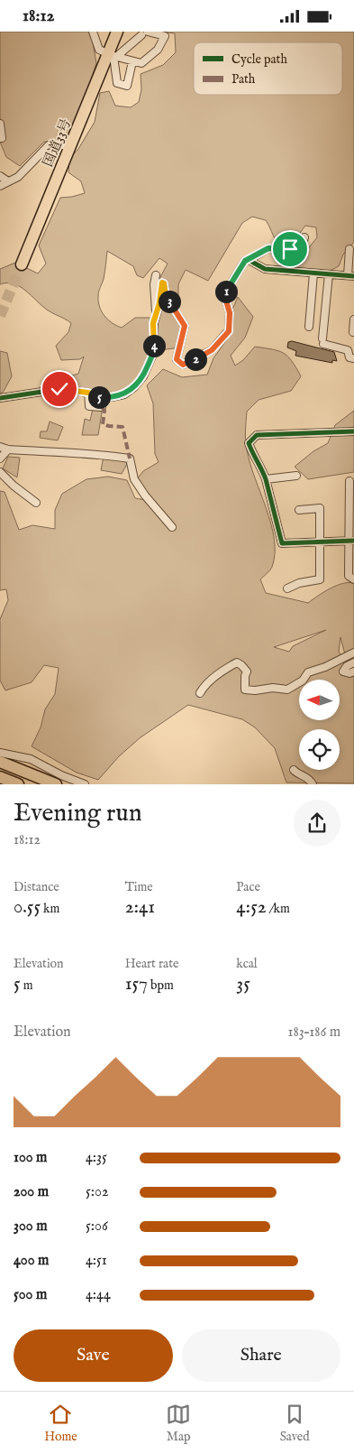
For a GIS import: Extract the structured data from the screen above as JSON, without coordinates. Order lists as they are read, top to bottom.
{
  "streets": {
    "highway": ["国道33号"]
  },
  "legend": ["Cycle path", "Path"],
  "north": "left",
  "page": {
    "status": "18:12",
    "pins": [
      "1",
      "3",
      "4",
      "2",
      "5"
    ],
    "heading": ["Evening run", "18:12"],
    "stats": [
      ["Distance", "0.55 km"],
      ["Time", "2:41"],
      ["Pace", "4:52 /km"],
      ["Elevation", "5 m"],
      ["Heart rate", "157 bpm"],
      ["kcal", "35"]
    ],
    "chart": ["Elevation", "183–186 m"],
    "list": [
      {
        "name": "100 m",
        "note": "4:35"
      },
      {
        "name": "200 m",
        "note": "5:02"
      },
      {
        "name": "300 m",
        "note": "5:06"
      },
      {
        "name": "400 m",
        "note": "4:51"
      },
      {
        "name": "500 m",
        "note": "4:44"
      }
    ],
    "buttons": ["Save", "Share"],
    "tabs": ["Home", "Map", "Saved"]
  }
}
